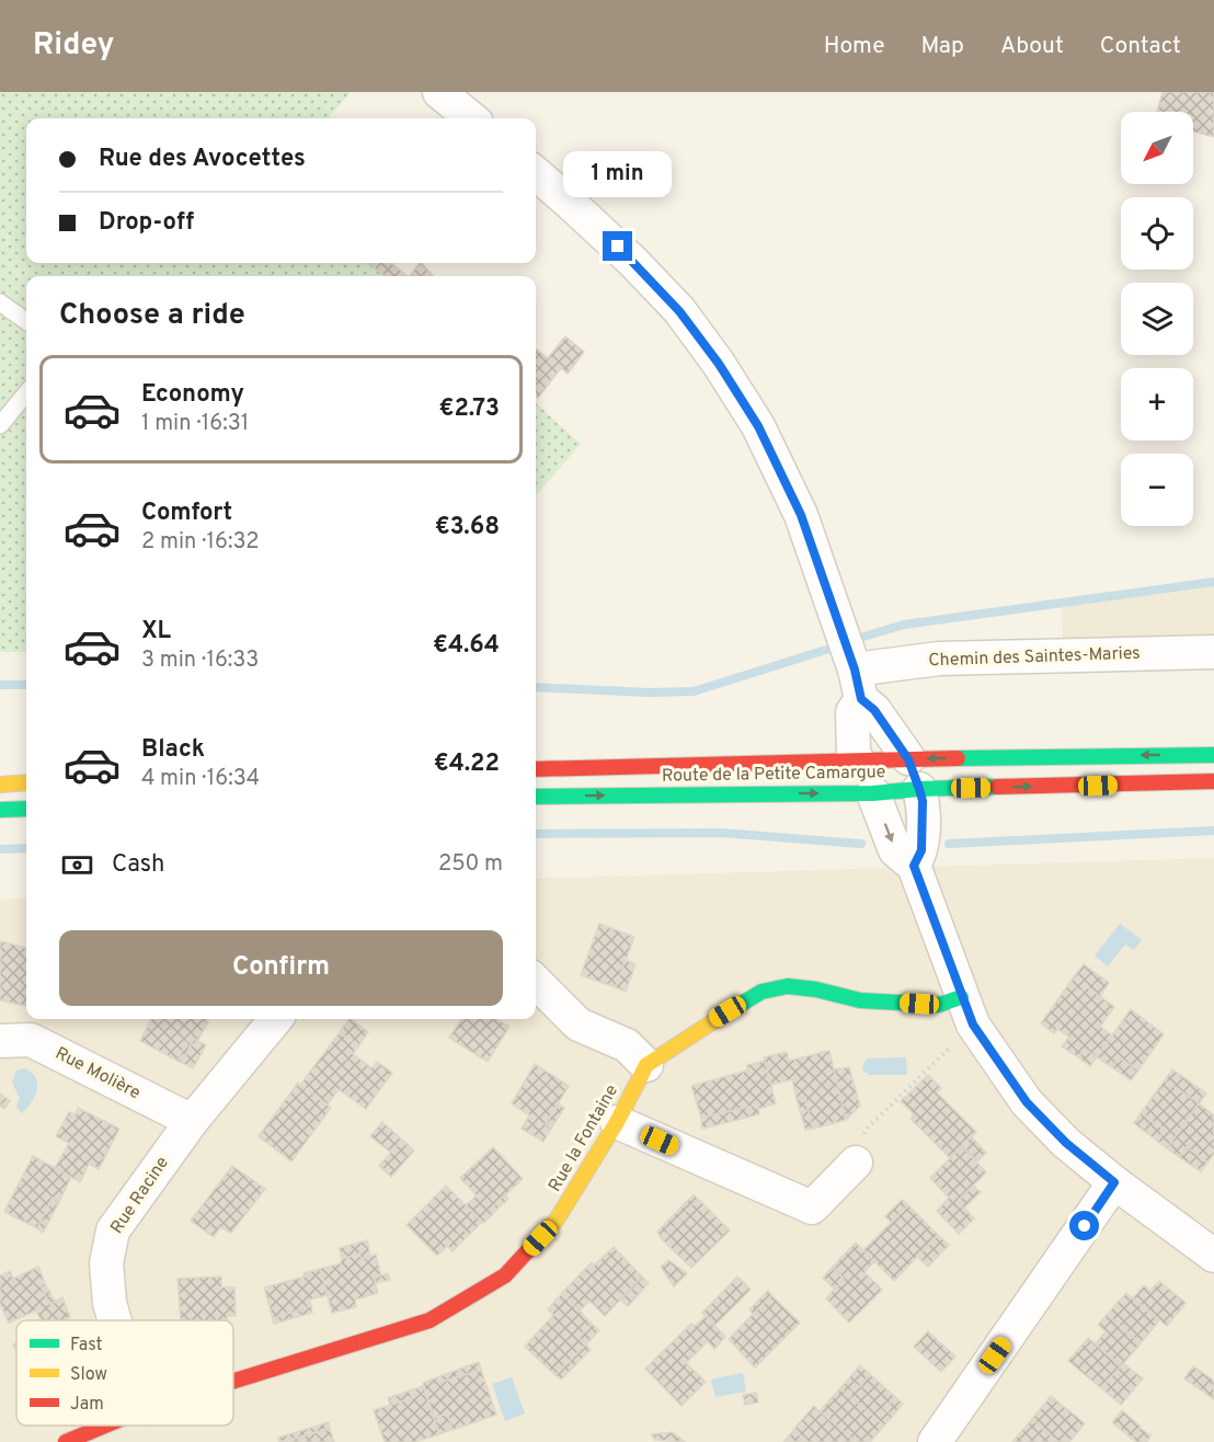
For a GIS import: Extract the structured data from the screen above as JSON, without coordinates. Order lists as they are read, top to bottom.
{
  "streets": {
    "main road": ["Route de la Petite Camargue", "Rue la Fontaine"],
    "street": ["Chemin des Saintes-Maries", "Rue Molière", "Rue Racine"]
  },
  "crossings": [
    ["Rue Molière", "Rue Racine"]
  ],
  "legend": ["Fast", "Slow", "Jam"],
  "north": "bottom left",
  "page": {
    "header": "Ridey",
    "nav": [
      "Home",
      "Map",
      "About",
      "Contact"
    ],
    "map_buttons": ["+", "−"],
    "banner": ["Rue des Avocettes", "Drop-off"],
    "bubble": "1 min",
    "heading": "Choose a ride",
    "list": [
      {
        "name": "Economy",
        "note": "1 min · 16:31",
        "value": "€2.73"
      },
      {
        "name": "Comfort",
        "note": "2 min · 16:32",
        "value": "€3.68"
      },
      {
        "name": "XL",
        "note": "3 min · 16:33",
        "value": "€4.64"
      },
      {
        "name": "Black",
        "note": "4 min · 16:34",
        "value": "€4.22"
      }
    ],
    "pay": ["Cash", "250 m"],
    "buttons": "Confirm"
  }
}
